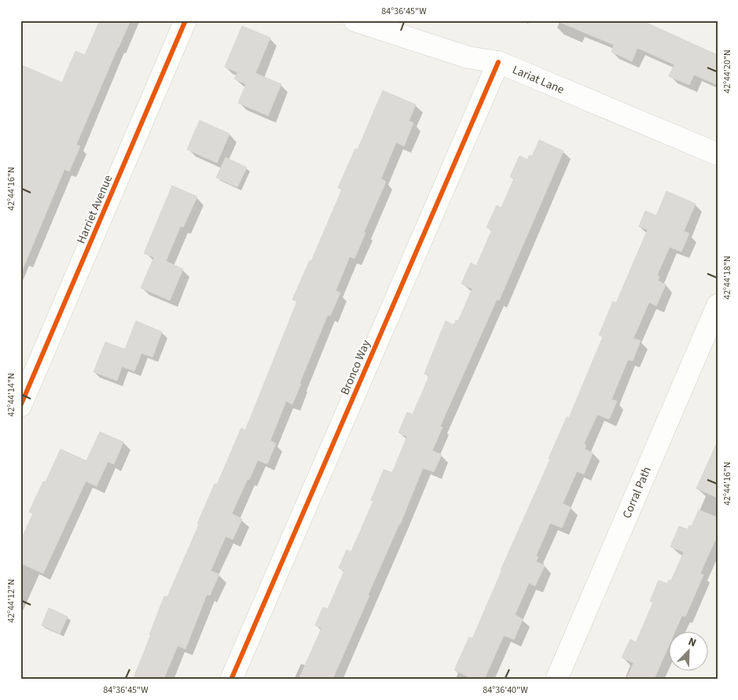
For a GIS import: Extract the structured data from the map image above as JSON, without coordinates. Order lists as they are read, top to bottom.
{
  "streets": {
    "street": [
      "Lariat Lane",
      "Harriet Avenue",
      "Bronco Way",
      "Corral Path"
    ]
  },
  "crossings": [
    ["Lariat Lane", "Bronco Way"]
  ],
  "north": "top right",
  "coordinates": [
    "84°36'45\"W",
    "42°44'20\"N",
    "42°44'16\"N",
    "42°44'18\"N",
    "42°44'14\"N",
    "42°44'12\"N",
    "84°36'40\"W"
  ]
}
